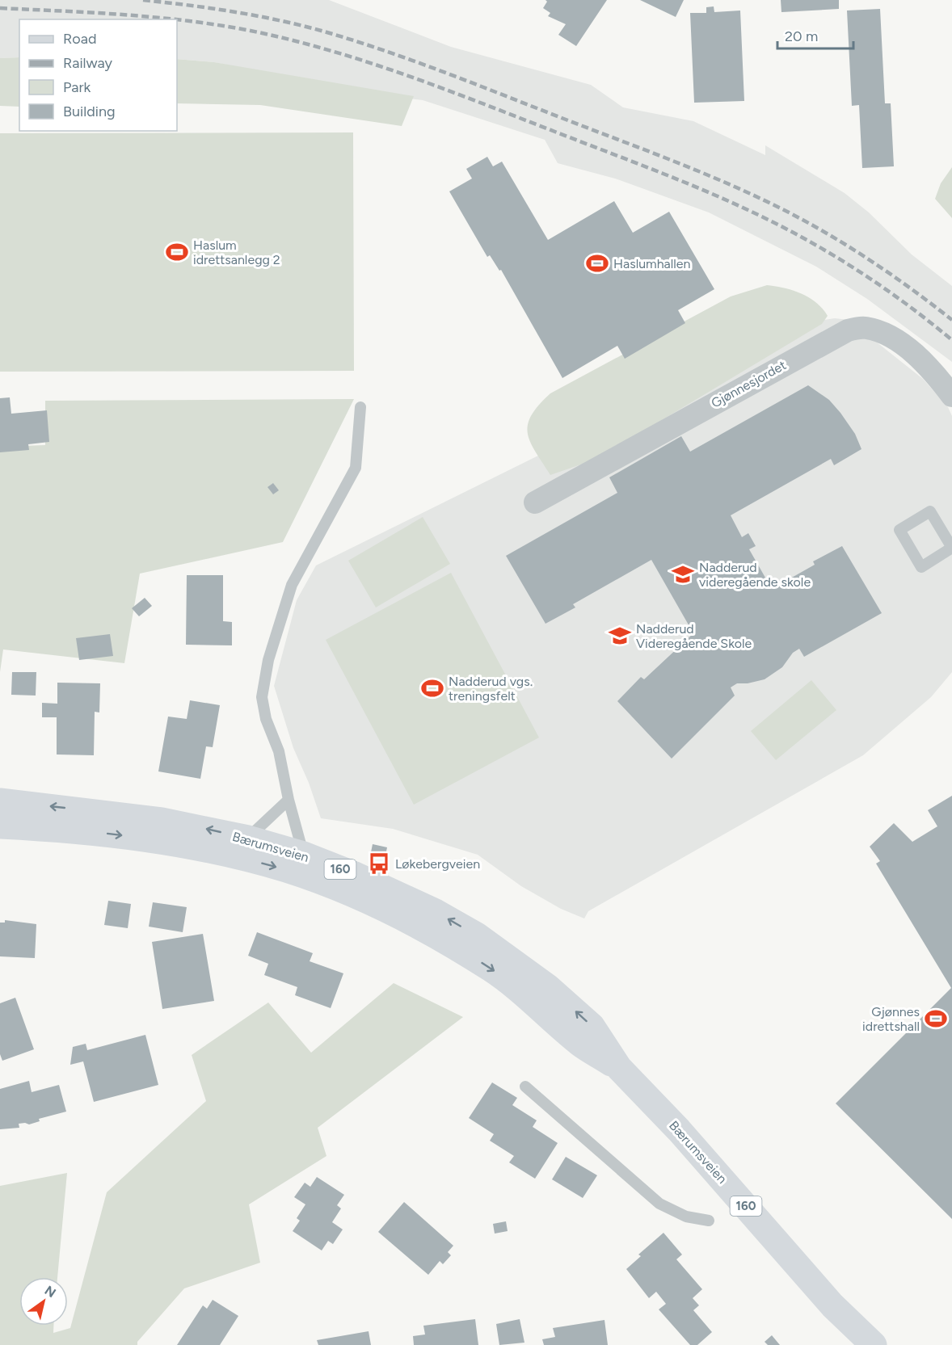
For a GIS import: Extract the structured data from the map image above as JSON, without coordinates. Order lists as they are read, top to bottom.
{
  "streets": {
    "main road": ["Bærumsveien", "160"],
    "street": ["Gjønnesjordet"]
  },
  "places": {
    "sports": [
      "Haslum idrettsanlegg 2",
      "Haslumhallen",
      "Nadderud vgs. treningsfelt",
      "Gjønnes idrettshall"
    ],
    "school or university": ["Nadderud videregående skole", "Nadderud Videregående Skole"],
    "bus stop": ["Løkebergveien"]
  },
  "legend": [
    "Road",
    "Railway",
    "Park",
    "Building"
  ],
  "scale_bar": "20 m",
  "north": "top right"
}
